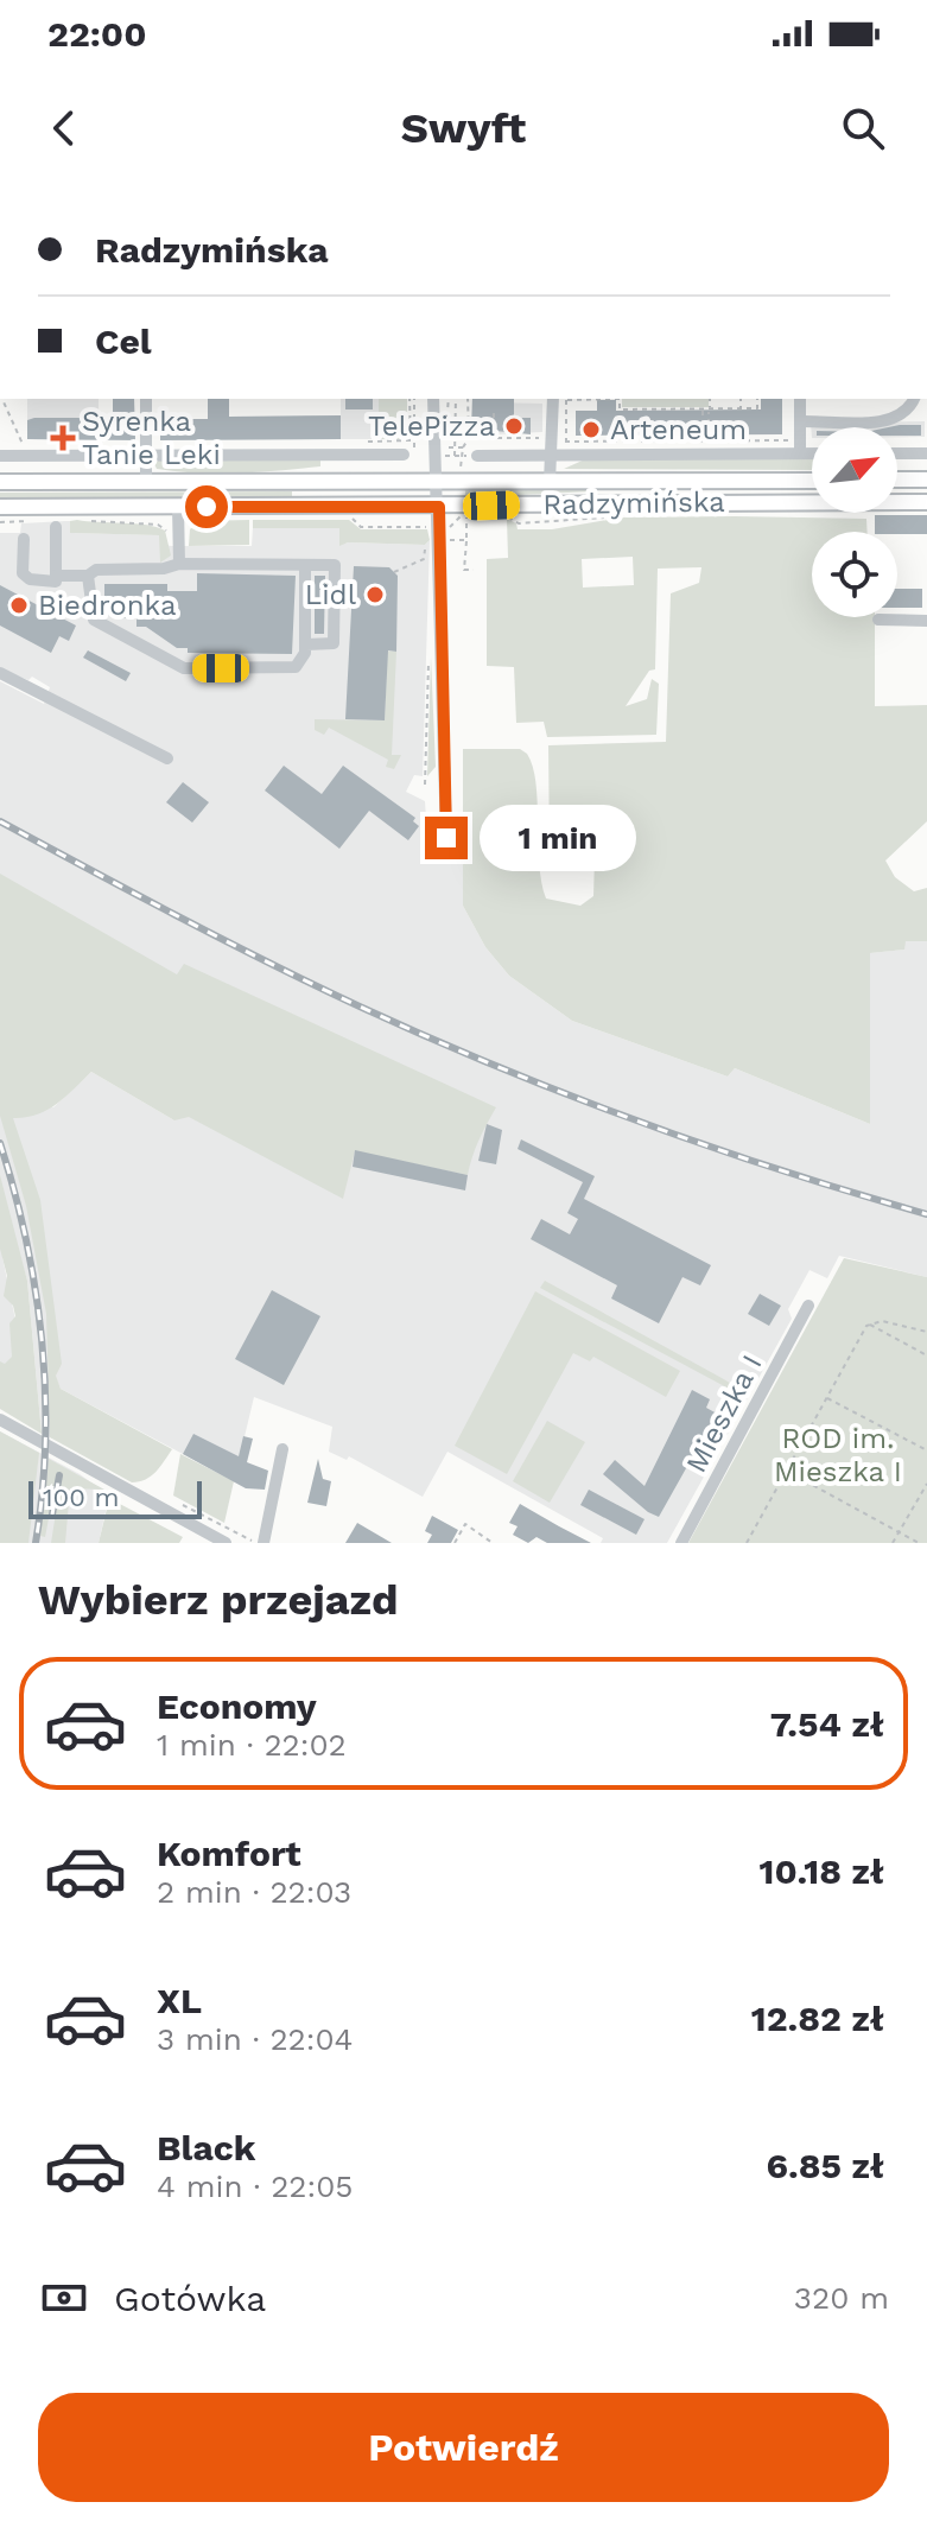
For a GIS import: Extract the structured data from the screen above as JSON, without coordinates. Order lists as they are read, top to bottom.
{
  "streets": {
    "main road": ["Radzymińska"],
    "street": ["Mieszka I"]
  },
  "parks": ["ROD im. Mieszka I"],
  "places": {
    "other": [
      "TelePizza",
      "Arteneum",
      "Lidl",
      "Biedronka"
    ],
    "health": ["Syrenka Tanie Leki"]
  },
  "scale_bar": "100 m",
  "north": "top right",
  "page": {
    "status": "22:00",
    "header": "Swyft",
    "banner": ["Radzymińska", "Cel"],
    "bubble": "1 min",
    "scale": "100 m",
    "heading": "Wybierz przejazd",
    "list": [
      {
        "name": "Economy",
        "note": "1 min · 22:02",
        "value": "7.54 zł"
      },
      {
        "name": "Komfort",
        "note": "2 min · 22:03",
        "value": "10.18 zł"
      },
      {
        "name": "XL",
        "note": "3 min · 22:04",
        "value": "12.82 zł"
      },
      {
        "name": "Black",
        "note": "4 min · 22:05",
        "value": "6.85 zł"
      }
    ],
    "pay": ["Gotówka", "320 m"],
    "buttons": "Potwierdź"
  }
}
